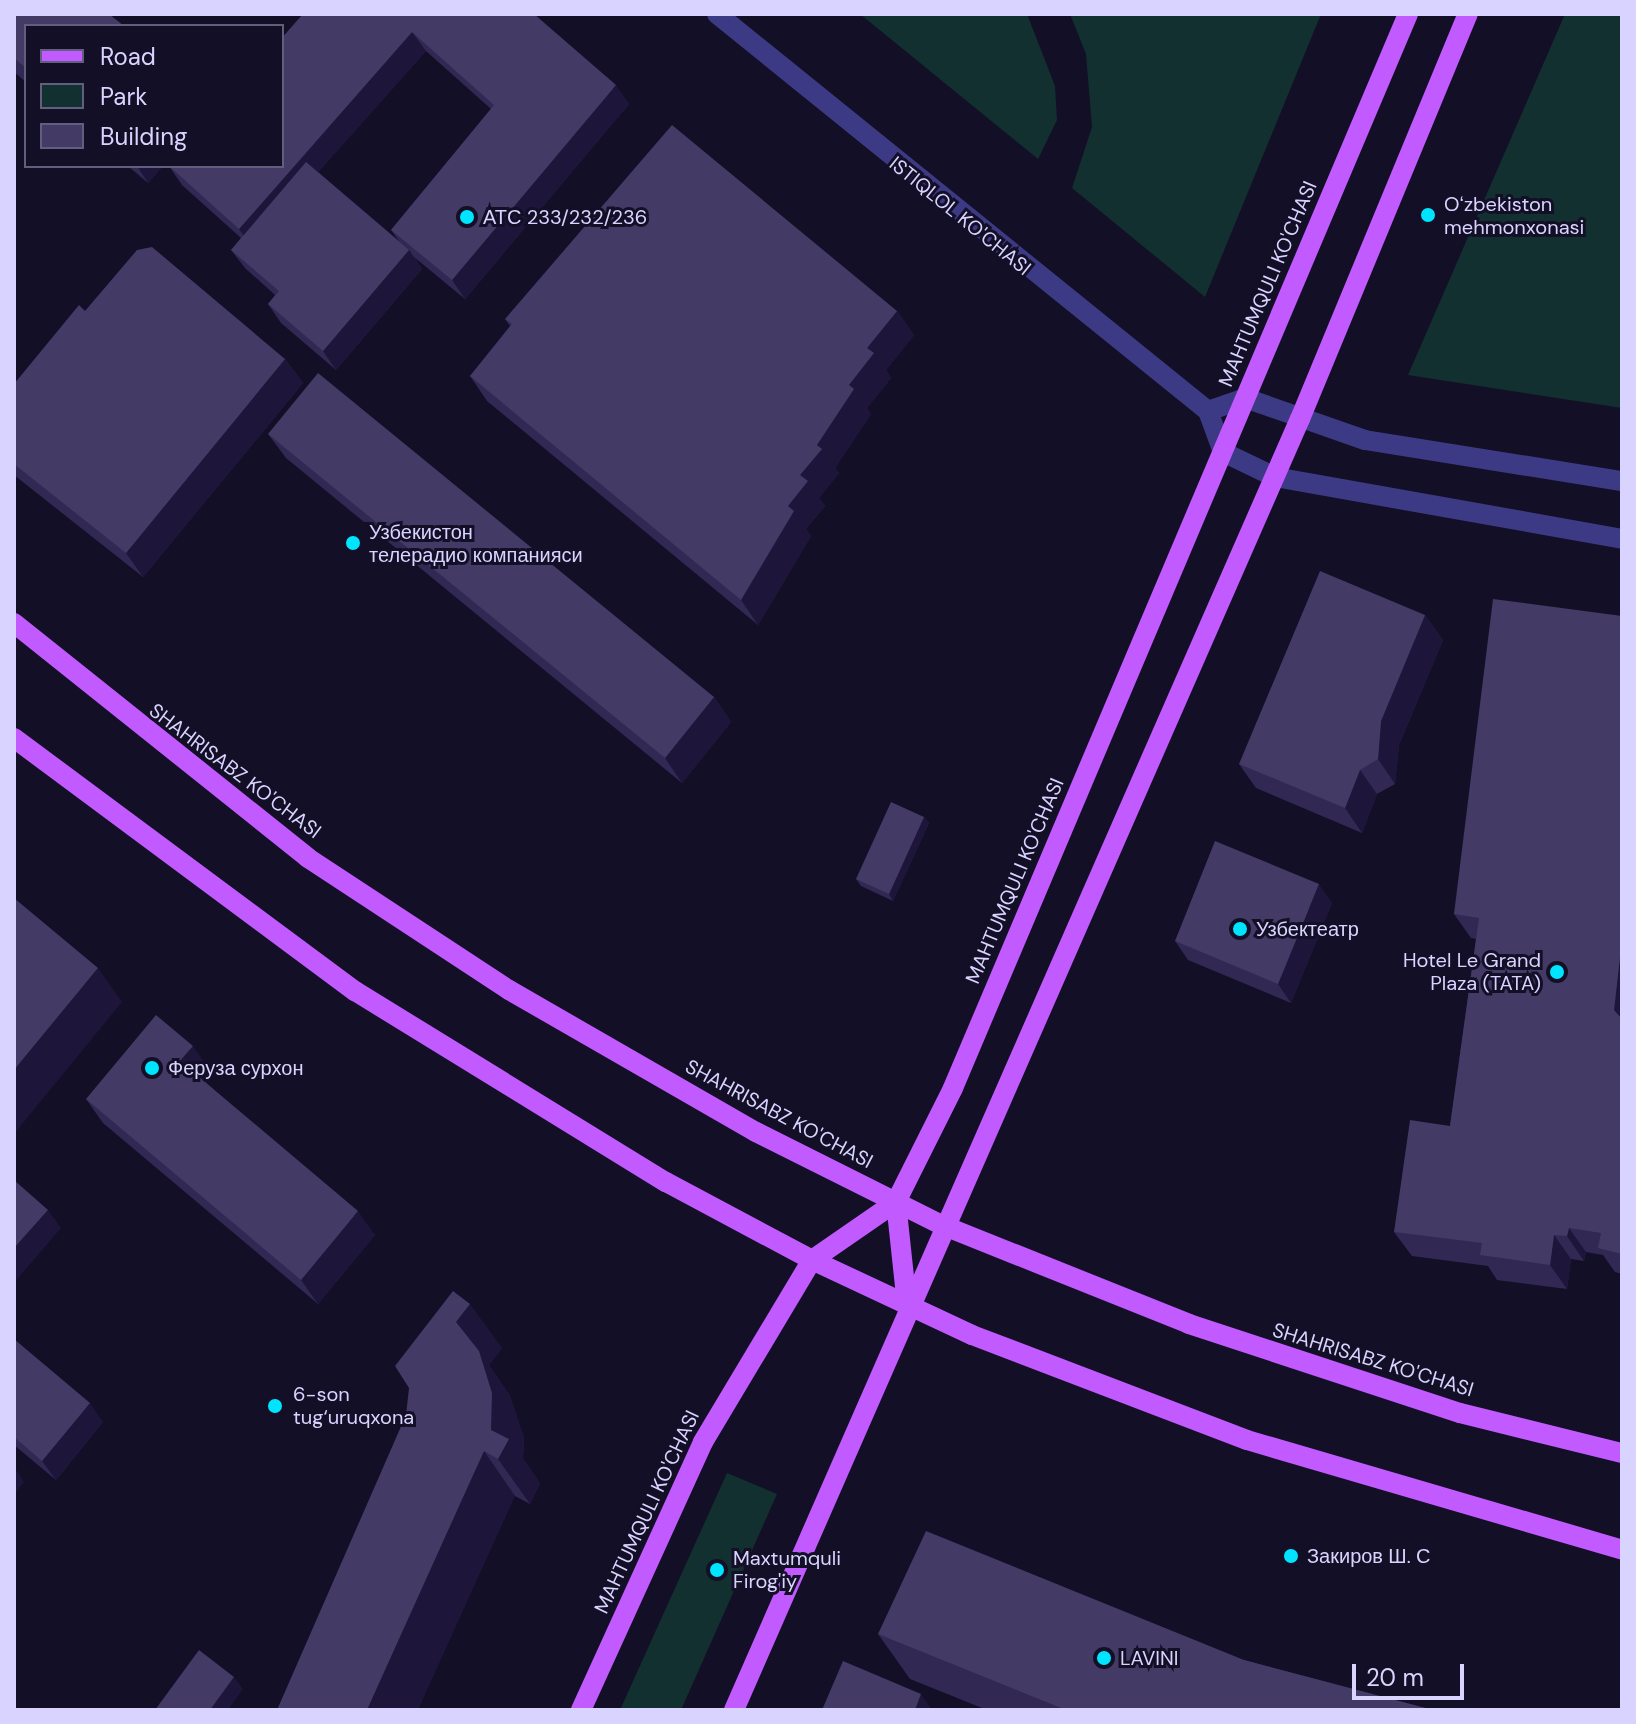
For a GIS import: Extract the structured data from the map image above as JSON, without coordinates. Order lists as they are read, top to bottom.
{
  "streets": {
    "main road": ["MAHTUMQULI KO'CHASI", "SHAHRISABZ KO'CHASI"],
    "street": ["ISTIQLOL KO'CHASI"]
  },
  "crossings": [
    ["MAHTUMQULI KO'CHASI", "SHAHRISABZ KO'CHASI"]
  ],
  "places": [
    "Oʻzbekiston mehmonxonasi",
    "АТС 233/232/236",
    "Узбекистон телерадио компанияси",
    "Узбектеатр",
    "Hotel Le Grand Plaza (TATA)",
    "Феруза сурхон",
    "6-son tug‘uruqxona",
    "Закиров Ш. С",
    "Maxtumquli Firog'iy",
    "LAVINI"
  ],
  "legend": ["Road", "Park", "Building"],
  "scale_bar": "20 m"
}
